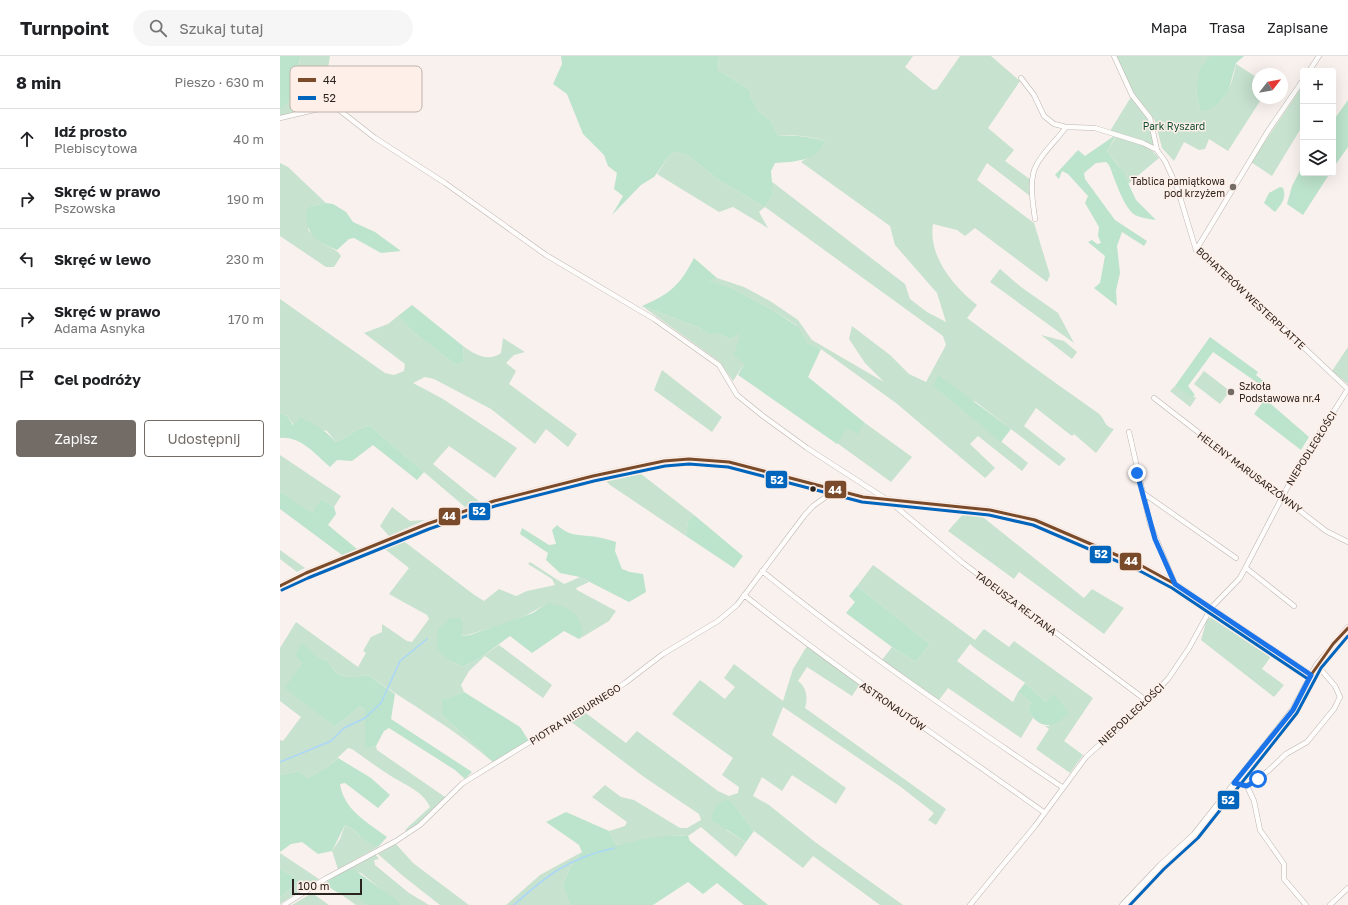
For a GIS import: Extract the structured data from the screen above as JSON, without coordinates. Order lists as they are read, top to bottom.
{
  "streets": {
    "street": [
      "BOHATERÓW WESTERPLATTE",
      "NIEPODLEGŁOŚCI",
      "HELENY MARUSARZÓWNY",
      "TADEUSZA REJTANA",
      "ASTRONAUTÓW",
      "PIOTRA NIEDURNEGO"
    ]
  },
  "crossings": [
    ["BOHATERÓW WESTERPLATTE", "NIEPODLEGŁOŚCI"],
    ["NIEPODLEGŁOŚCI", "HELENY MARUSARZÓWNY"],
    ["NIEPODLEGŁOŚCI", "TADEUSZA REJTANA"],
    ["NIEPODLEGŁOŚCI", "ASTRONAUTÓW"],
    ["ASTRONAUTÓW", "PIOTRA NIEDURNEGO"]
  ],
  "parks": ["Park Ryszard"],
  "places": ["Tablica pamiątkowa pod krzyżem", "Szkoła Podstawowa nr.4"],
  "lines": ["transit line 44", "transit line 52"],
  "legend": ["44", "52"],
  "scale_bar": "100 m",
  "north": "top right",
  "page": {
    "header": "Turnpoint",
    "search": "Szukaj tutaj",
    "nav": ["Mapa", "Trasa", "Zapisane"],
    "heading": ["8 min", "Pieszo · 630 m"],
    "map_buttons": ["+", "−"],
    "list": [
      ["Idź prosto", "Plebiscytowa", "40 m"],
      ["Skręć w prawo", "Pszowska", "190 m"],
      ["Skręć w lewo", "230 m"],
      ["Skręć w prawo", "Adama Asnyka", "170 m"],
      "Cel podróży"
    ],
    "buttons": ["Zapisz", "Udostępnij"],
    "scale": "100 m"
  }
}
